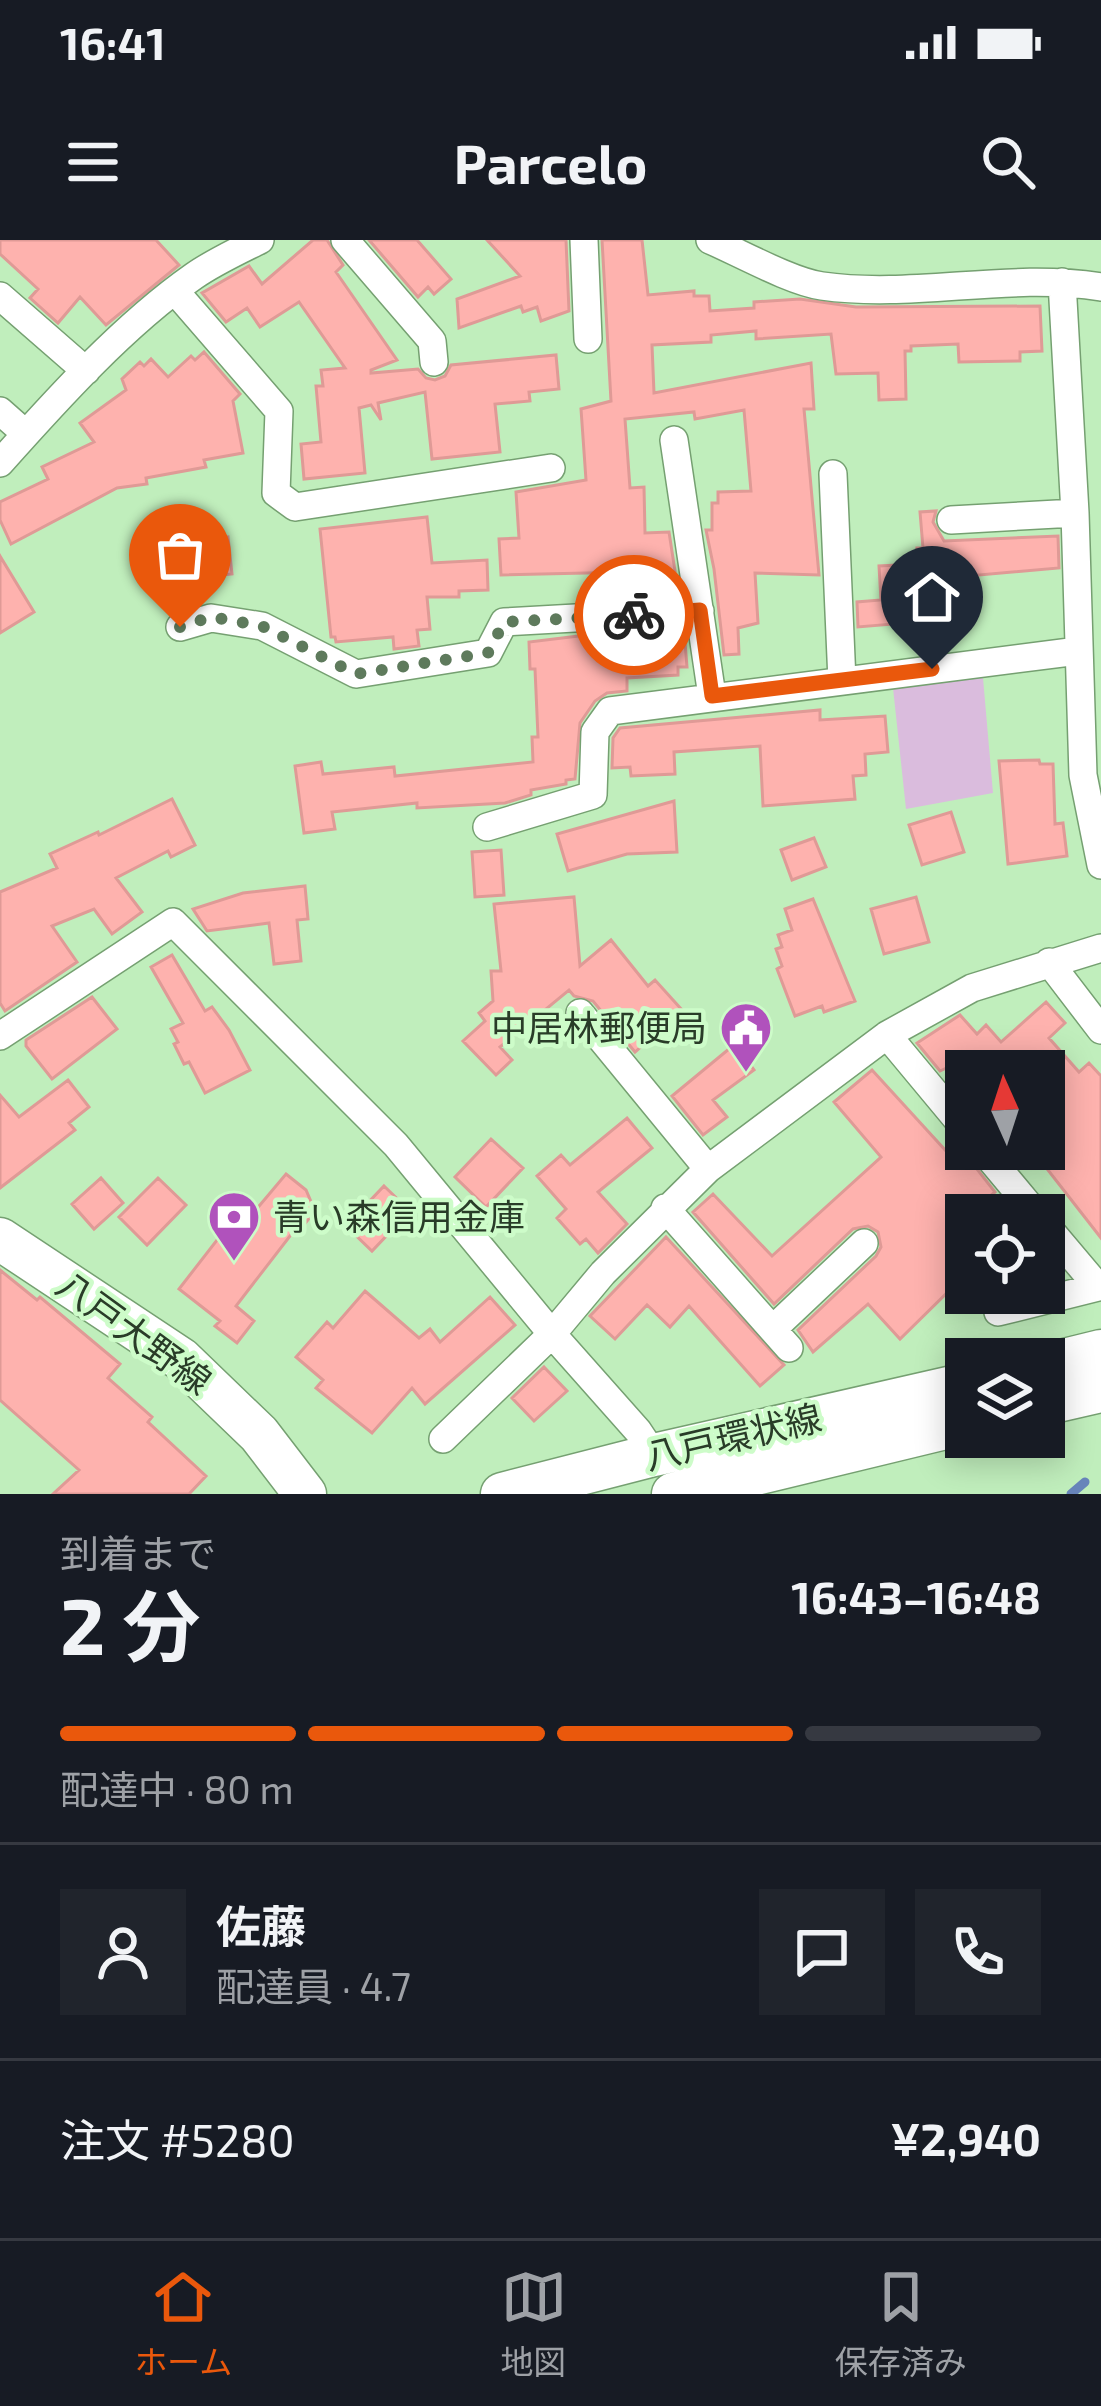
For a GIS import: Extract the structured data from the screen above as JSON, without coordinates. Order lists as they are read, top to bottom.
{
  "streets": {
    "main road": ["八戸大野線", "八戸環状線"]
  },
  "places": {
    "public building": ["中居林郵便局"],
    "bank": ["青い森信用金庫"]
  },
  "north": "top",
  "page": {
    "status": "16:41",
    "header": "Parcelo",
    "heading": ["2 分", "到着まで", "16:43–16:48"],
    "panel": [
      "佐藤",
      "配達員 · 4.7",
      "注文 #5280",
      "¥2,940"
    ],
    "bar": "配達中 · 80 m",
    "tabs": ["ホーム", "地図", "保存済み"]
  }
}
